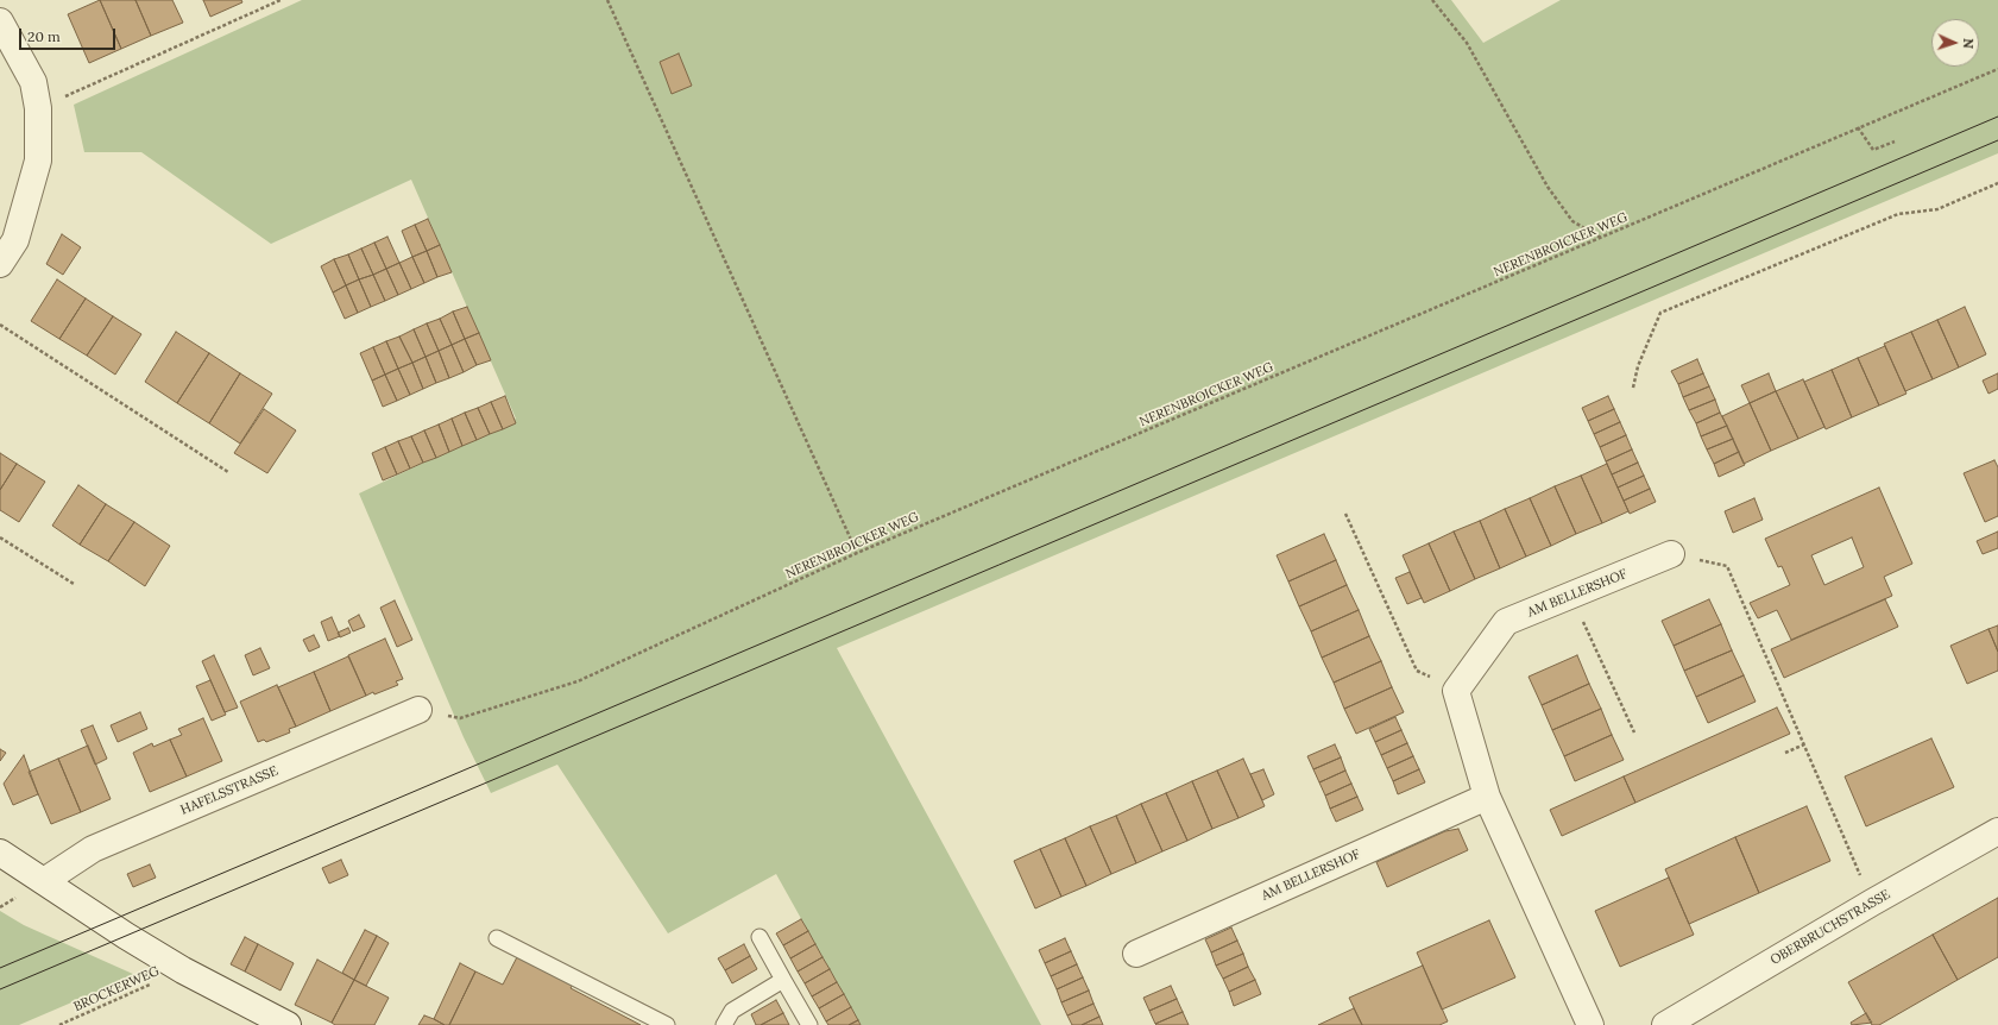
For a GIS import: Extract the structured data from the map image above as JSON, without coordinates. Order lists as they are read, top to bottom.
{
  "streets": {
    "street": ["AM BELLERSHOF", "HAFELSSTRASSE", "OBERBRUCHSTRASSE"],
    "path": ["NERENBROICKER WEG", "BROCKERWEG"]
  },
  "crossings": [
    ["NERENBROICKER WEG", "HAFELSSTRASSE"]
  ],
  "scale_bar": "20 m",
  "north": "right"
}
